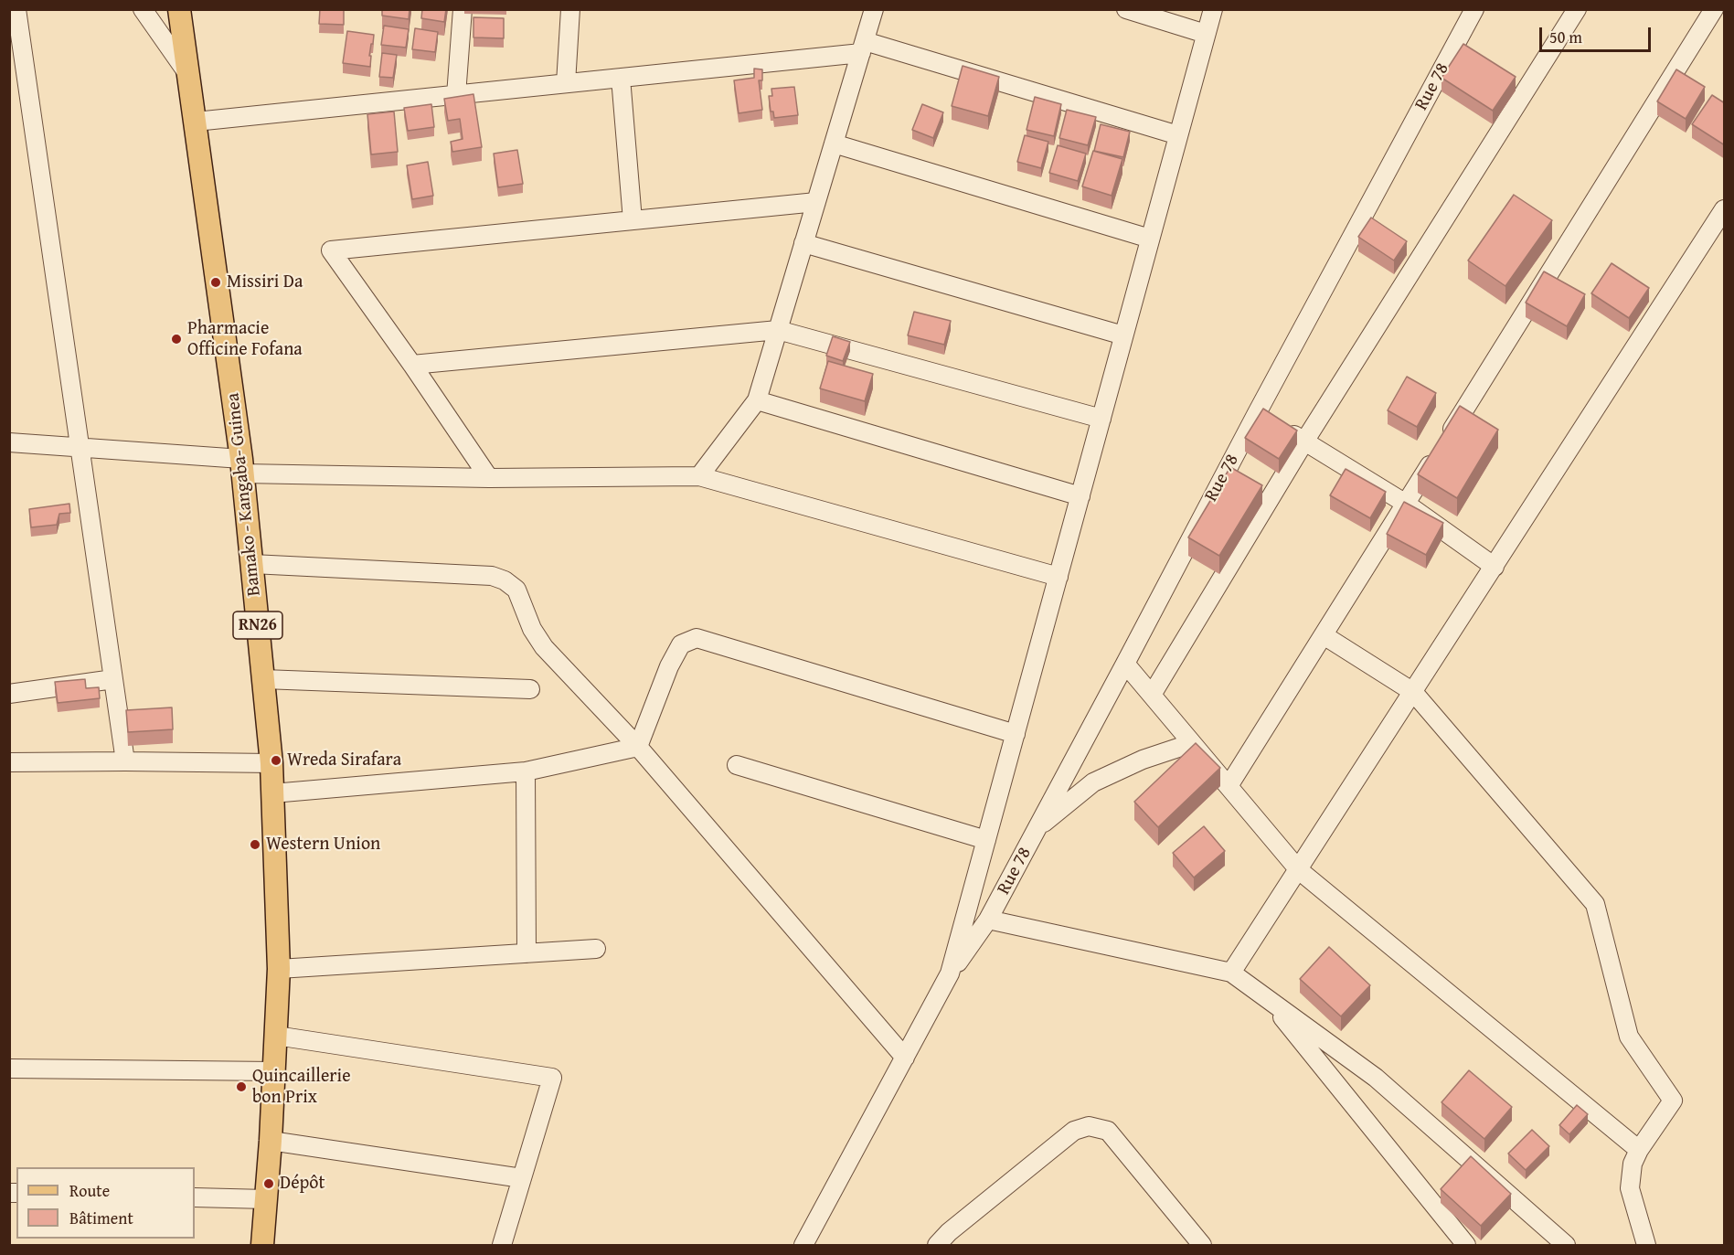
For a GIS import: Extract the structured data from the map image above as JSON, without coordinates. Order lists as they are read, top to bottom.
{
  "streets": {
    "main road": ["Bamako - Kangaba- Guinea", "RN26"],
    "street": ["Rue 78"]
  },
  "places": [
    "Missiri Da",
    "Pharmacie Officine Fofana",
    "Wreda Sirafara",
    "Western Union",
    "Quincaillerie bon Prix",
    "Dépôt"
  ],
  "legend": ["Route", "Bâtiment"],
  "scale_bar": "50 m"
}
